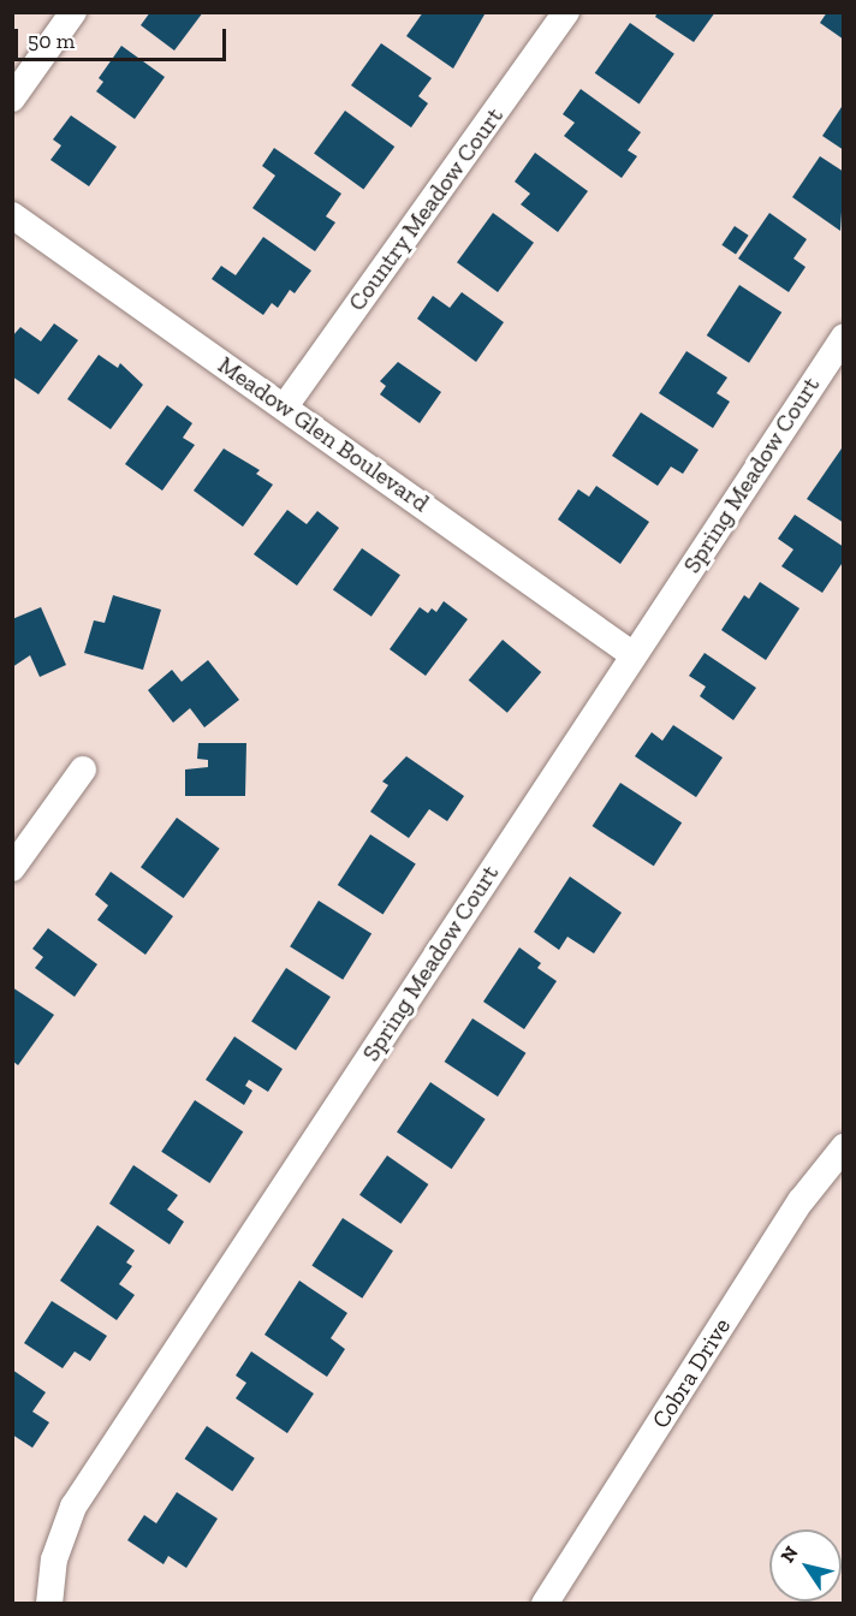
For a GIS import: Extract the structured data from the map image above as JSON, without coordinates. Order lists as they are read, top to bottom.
{
  "streets": {
    "street": [
      "Country Meadow Court",
      "Meadow Glen Boulevard",
      "Spring Meadow Court",
      "Cobra Drive"
    ]
  },
  "crossings": [
    ["Country Meadow Court", "Meadow Glen Boulevard"],
    ["Meadow Glen Boulevard", "Spring Meadow Court"]
  ],
  "scale_bar": "50 m",
  "north": "top left"
}
